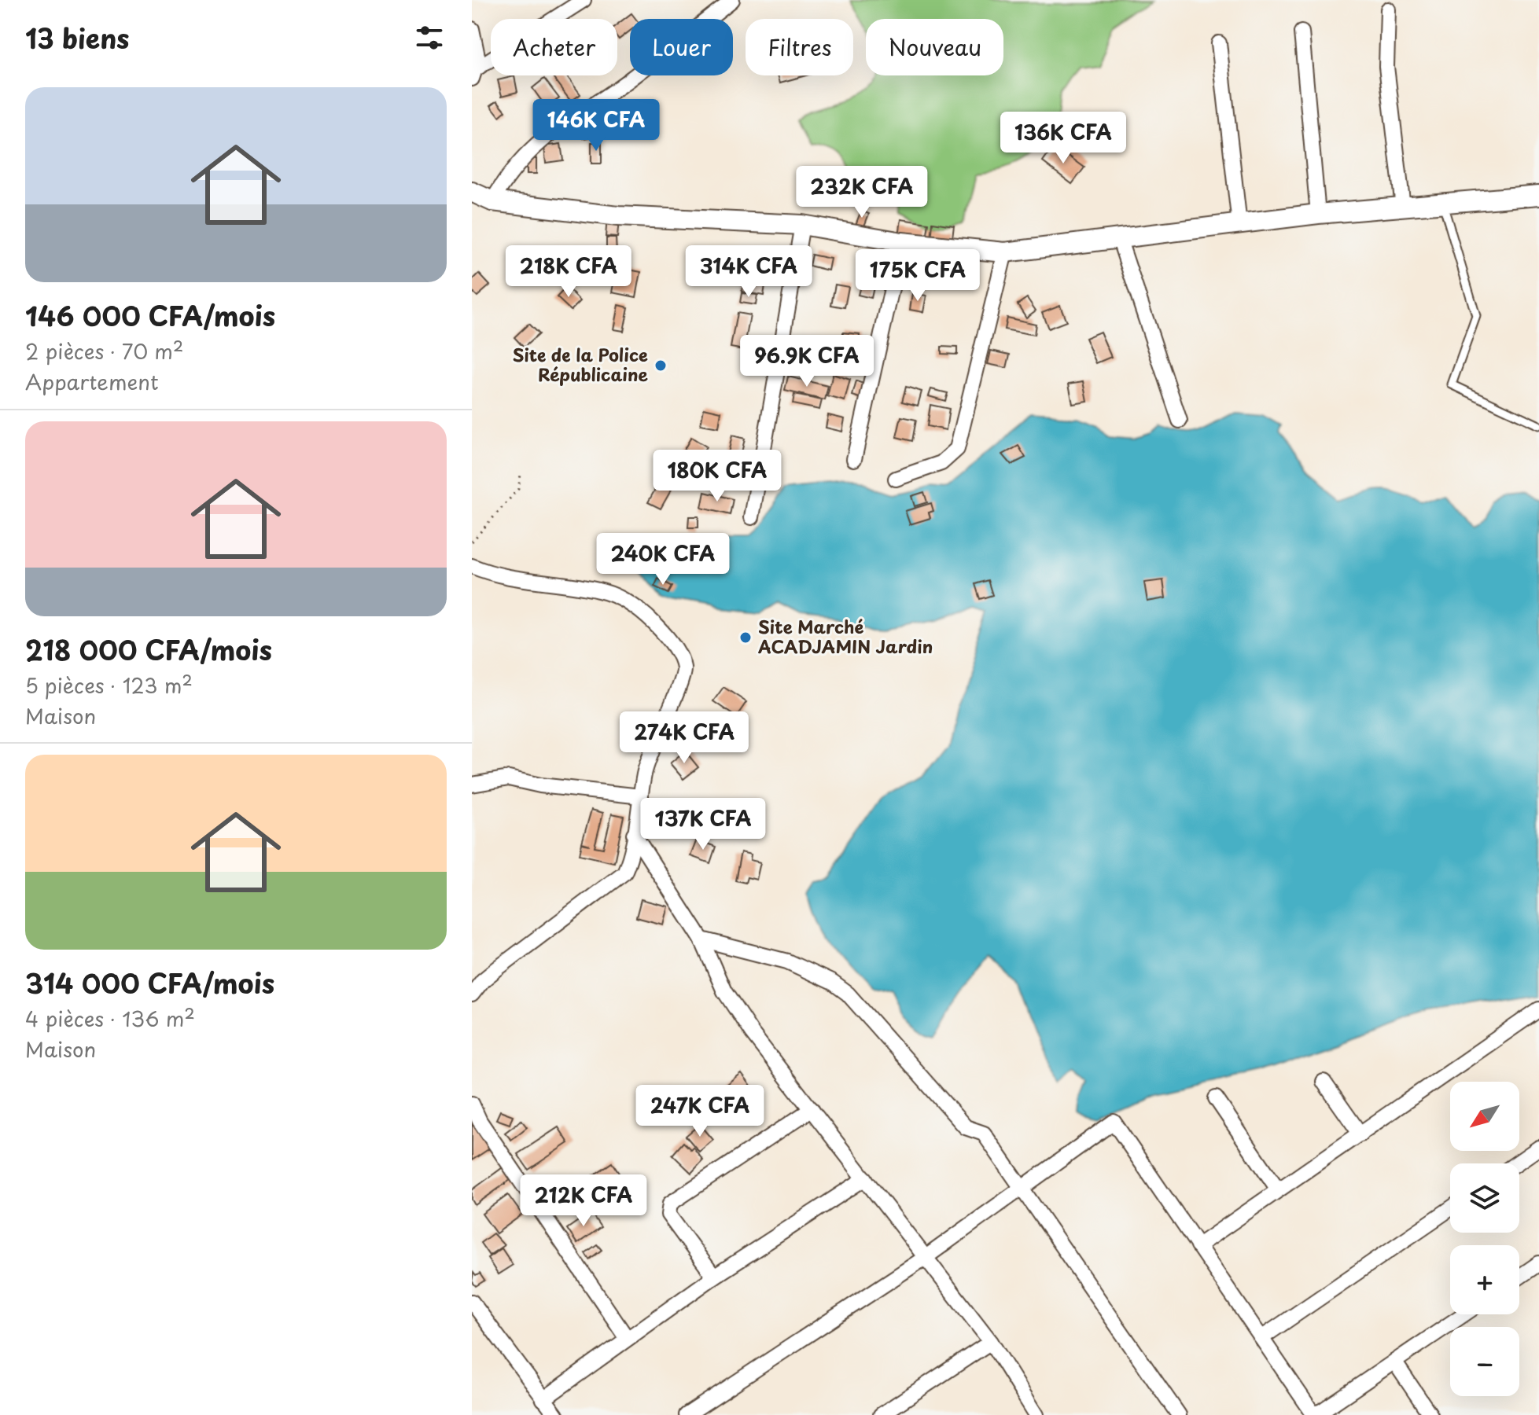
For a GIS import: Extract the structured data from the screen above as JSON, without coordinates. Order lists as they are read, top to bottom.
{
  "places": ["Site de la Police Républicaine", "Site Marché ACADJAMIN Jardin"],
  "north": "bottom left",
  "page": {
    "heading": "13 biens",
    "chip": [
      "Acheter",
      "Louer",
      "Filtres",
      "Nouveau"
    ],
    "list": [
      {
        "name": "146 000 CFA/mois",
        "note": "2 pièces · 70 m² · Appartement"
      },
      {
        "name": "218 000 CFA/mois",
        "note": "5 pièces · 123 m² · Maison"
      },
      {
        "name": "314 000 CFA/mois",
        "note": "4 pièces · 136 m² · Maison"
      }
    ],
    "price": [
      "146K CFA",
      "136K CFA",
      "232K CFA",
      "218K CFA",
      "314K CFA",
      "175K CFA",
      "96.9K CFA",
      "180K CFA",
      "240K CFA",
      "274K CFA",
      "137K CFA",
      "247K CFA",
      "212K CFA"
    ],
    "map_buttons": ["+", "−"]
  }
}
